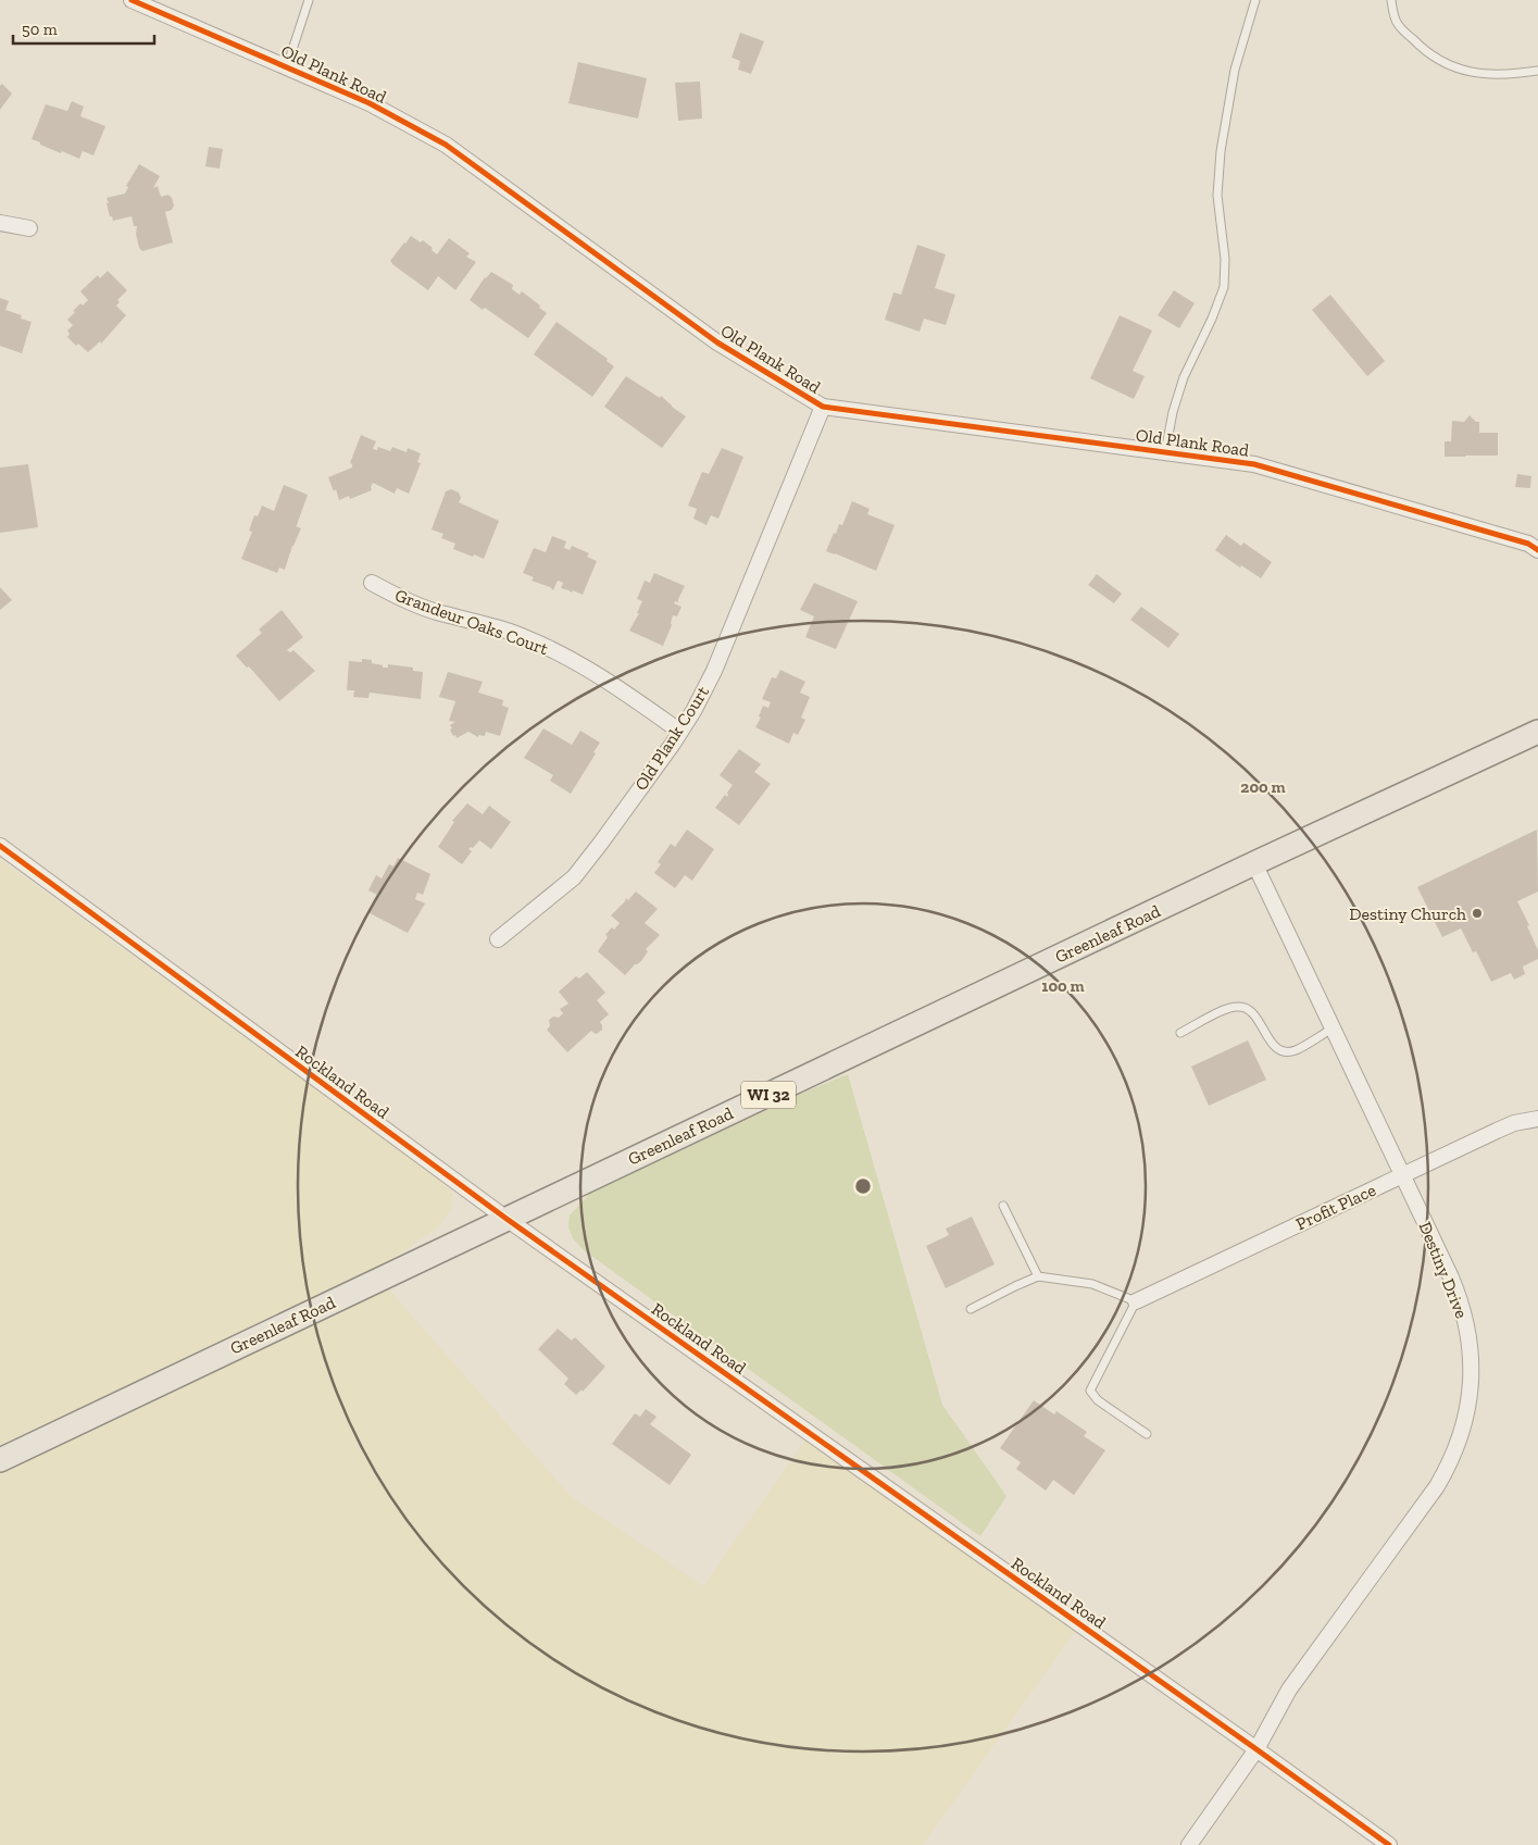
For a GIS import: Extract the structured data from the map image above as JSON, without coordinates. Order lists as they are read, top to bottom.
{
  "streets": {
    "main road": ["Greenleaf Road", "WI 32"],
    "street": [
      "Old Plank Road",
      "Grandeur Oaks Court",
      "Old Plank Court",
      "Rockland Road",
      "Profit Place",
      "Destiny Drive"
    ]
  },
  "crossings": [
    ["Old Plank Road", "Old Plank Court"],
    ["Grandeur Oaks Court", "Old Plank Court"],
    ["Greenleaf Road", "Rockland Road"],
    ["Greenleaf Road", "Destiny Drive"],
    ["Rockland Road", "Destiny Drive"],
    ["Profit Place", "Destiny Drive"]
  ],
  "places": ["Destiny Church"],
  "scale_bar": "50 m",
  "rings": ["200 m", "100 m"]
}
